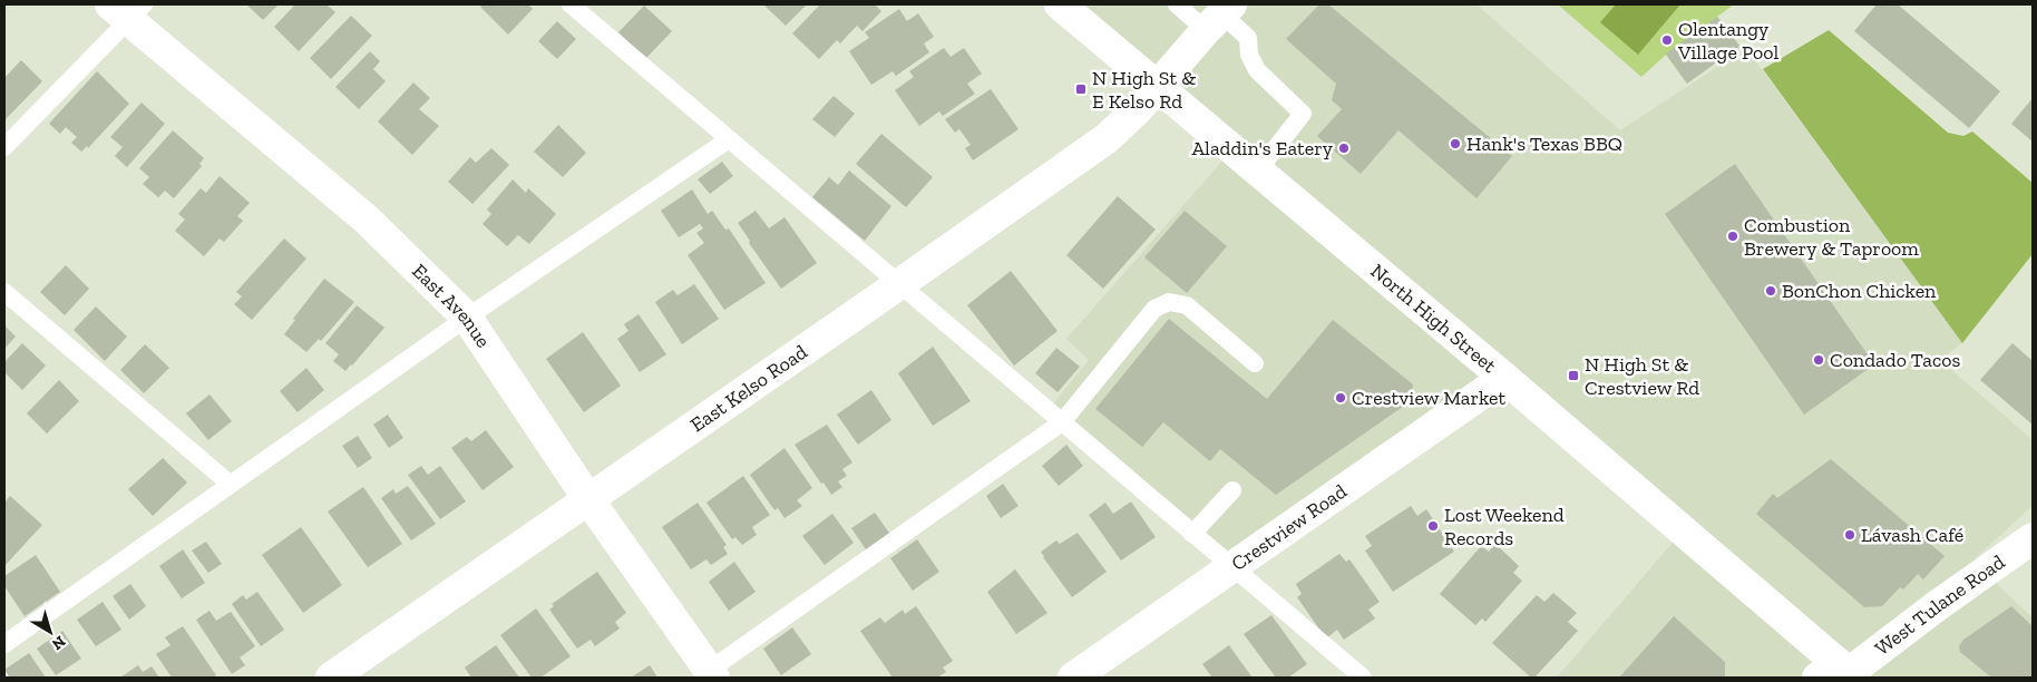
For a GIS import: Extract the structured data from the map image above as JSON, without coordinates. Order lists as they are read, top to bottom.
{
  "streets": {
    "street": [
      "East Avenue",
      "North High Street",
      "East Kelso Road",
      "Crestview Road",
      "West Tulane Road"
    ]
  },
  "crossings": [
    ["East Avenue", "East Kelso Road"],
    ["North High Street", "East Kelso Road"],
    ["North High Street", "Crestview Road"],
    ["North High Street", "West Tulane Road"]
  ],
  "places": {
    "other": [
      "Olentangy Village Pool",
      "Hank's Texas BBQ",
      "Aladdin's Eatery",
      "Combustion Brewery & Taproom",
      "BonChon Chicken",
      "Condado Tacos",
      "Crestview Market",
      "Lost Weekend Records",
      "Lávash Café"
    ],
    "transit": ["N High St & E Kelso Rd", "N High St & Crestview Rd"]
  },
  "north": "bottom right"
}
